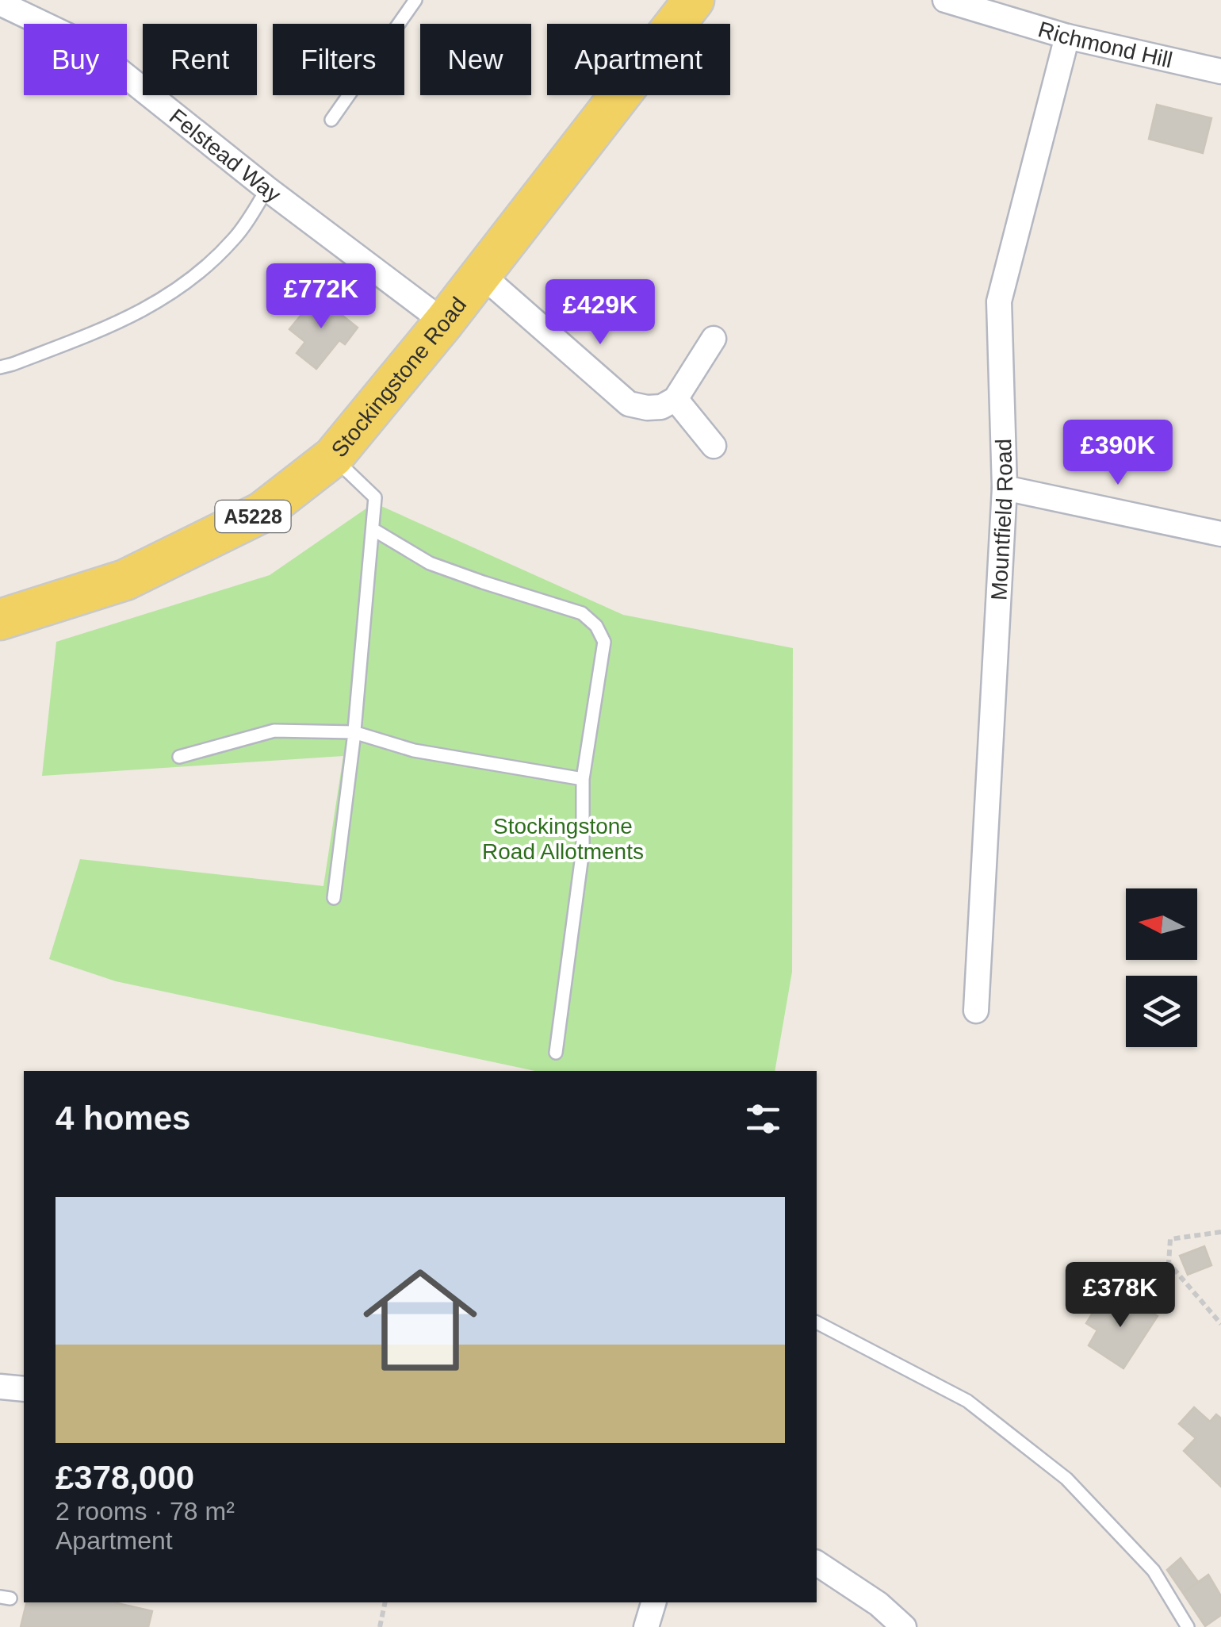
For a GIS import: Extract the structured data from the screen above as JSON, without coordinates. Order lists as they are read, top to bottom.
{
  "streets": {
    "main road": ["Stockingstone Road", "A5228"],
    "street": ["Richmond Hill", "Felstead Way", "Mountfield Road"]
  },
  "crossings": [
    ["Richmond Hill", "Mountfield Road"],
    ["Felstead Way", "Stockingstone Road"]
  ],
  "parks": ["Stockingstone Road Allotments"],
  "north": "left",
  "page": {
    "chip": [
      "Buy",
      "Rent",
      "Filters",
      "New",
      "Apartment"
    ],
    "price": [
      "£772K",
      "£429K",
      "£390K",
      "£378K"
    ],
    "heading": "4 homes",
    "list": [
      {
        "name": "£378,000",
        "note": "2 rooms · 78 m² · Apartment"
      }
    ]
  }
}
